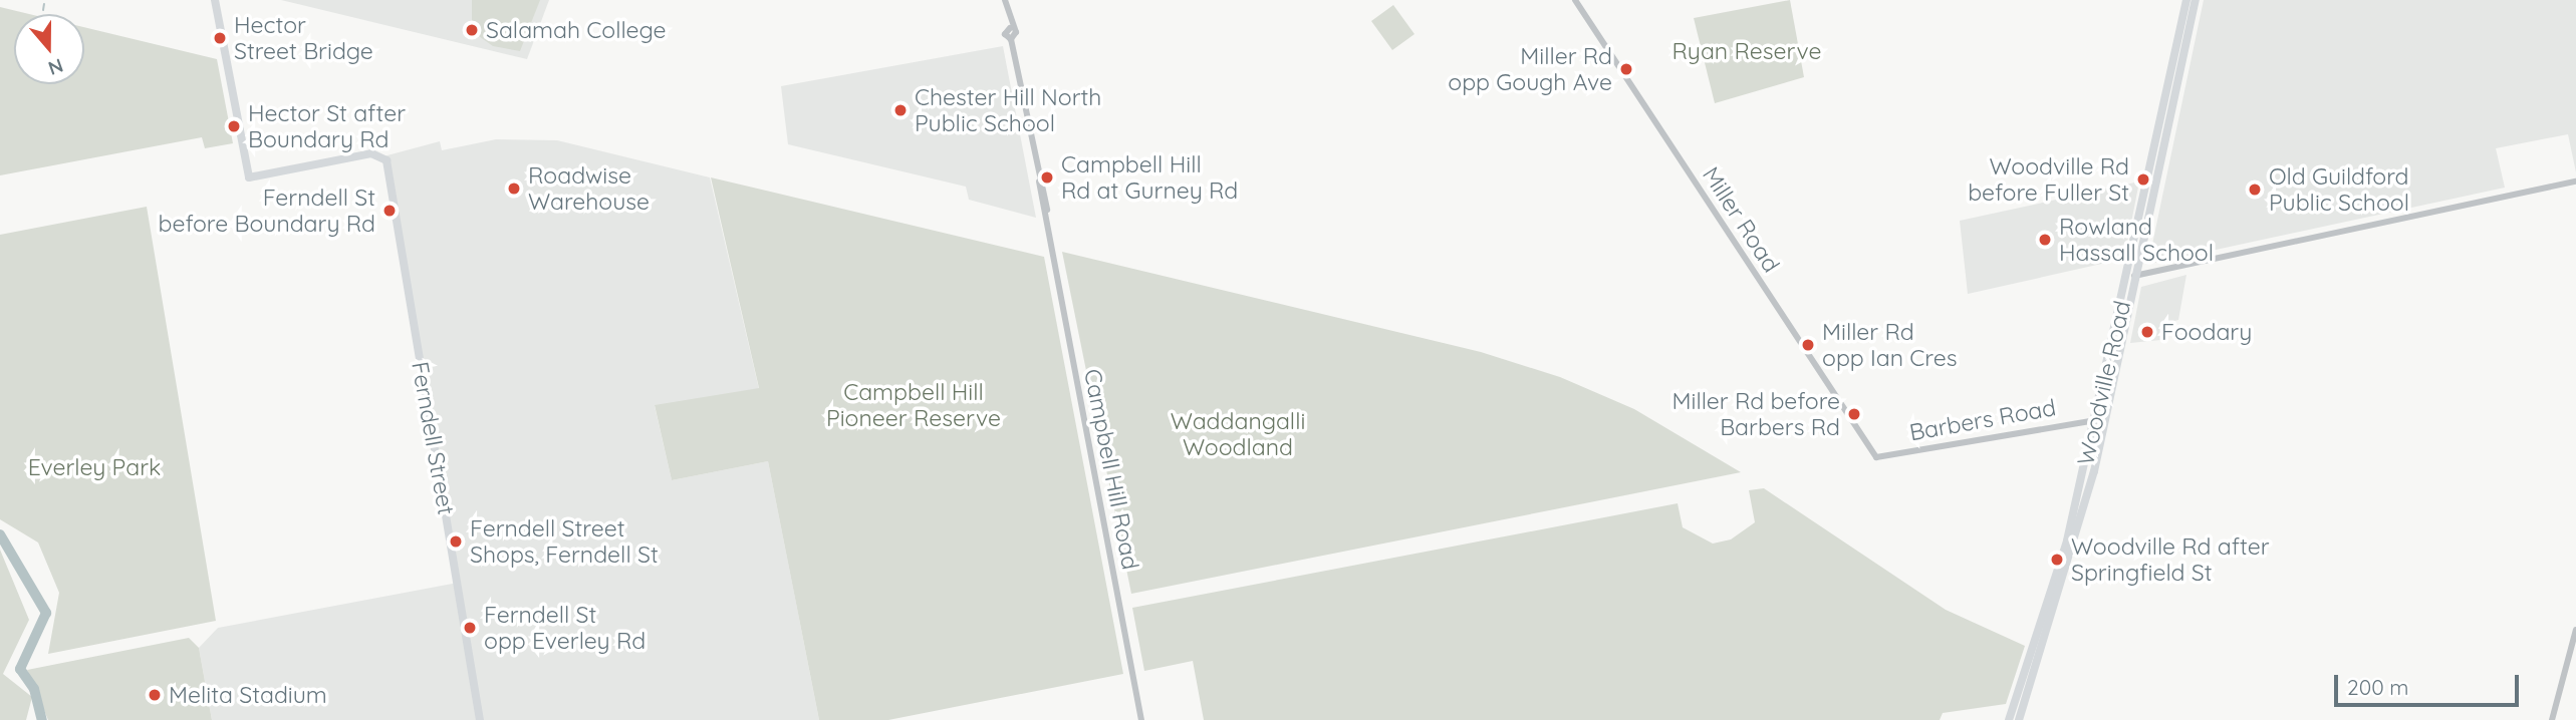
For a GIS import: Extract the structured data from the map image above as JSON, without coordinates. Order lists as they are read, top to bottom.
{
  "streets": {
    "main road": ["Woodville Road", "Ferndell Street"],
    "street": ["Miller Road", "Barbers Road", "Campbell Hill Road"]
  },
  "crossings": [
    ["Miller Road", "Barbers Road"],
    ["Woodville Road", "Barbers Road"]
  ],
  "parks": [
    "Ryan Reserve",
    "Campbell Hill Pioneer Reserve",
    "Waddangalli Woodland",
    "Everley Park"
  ],
  "places": [
    "Salamah College",
    "Hector Street Bridge",
    "Miller Rd opp Gough Ave",
    "Chester Hill North Public School",
    "Hector St after Boundary Rd",
    "Campbell Hill Rd at Gurney Rd",
    "Woodville Rd before Fuller St",
    "Roadwise Warehouse",
    "Old Guildford Public School",
    "Ferndell St before Boundary Rd",
    "Rowland Hassall School",
    "Foodary",
    "Miller Rd opp Ian Cres",
    "Miller Rd before Barbers Rd",
    "Ferndell Street Shops, Ferndell St",
    "Woodville Rd after Springfield St",
    "Ferndell St opp Everley Rd",
    "Melita Stadium"
  ],
  "scale_bar": "200 m",
  "north": "bottom"
}
